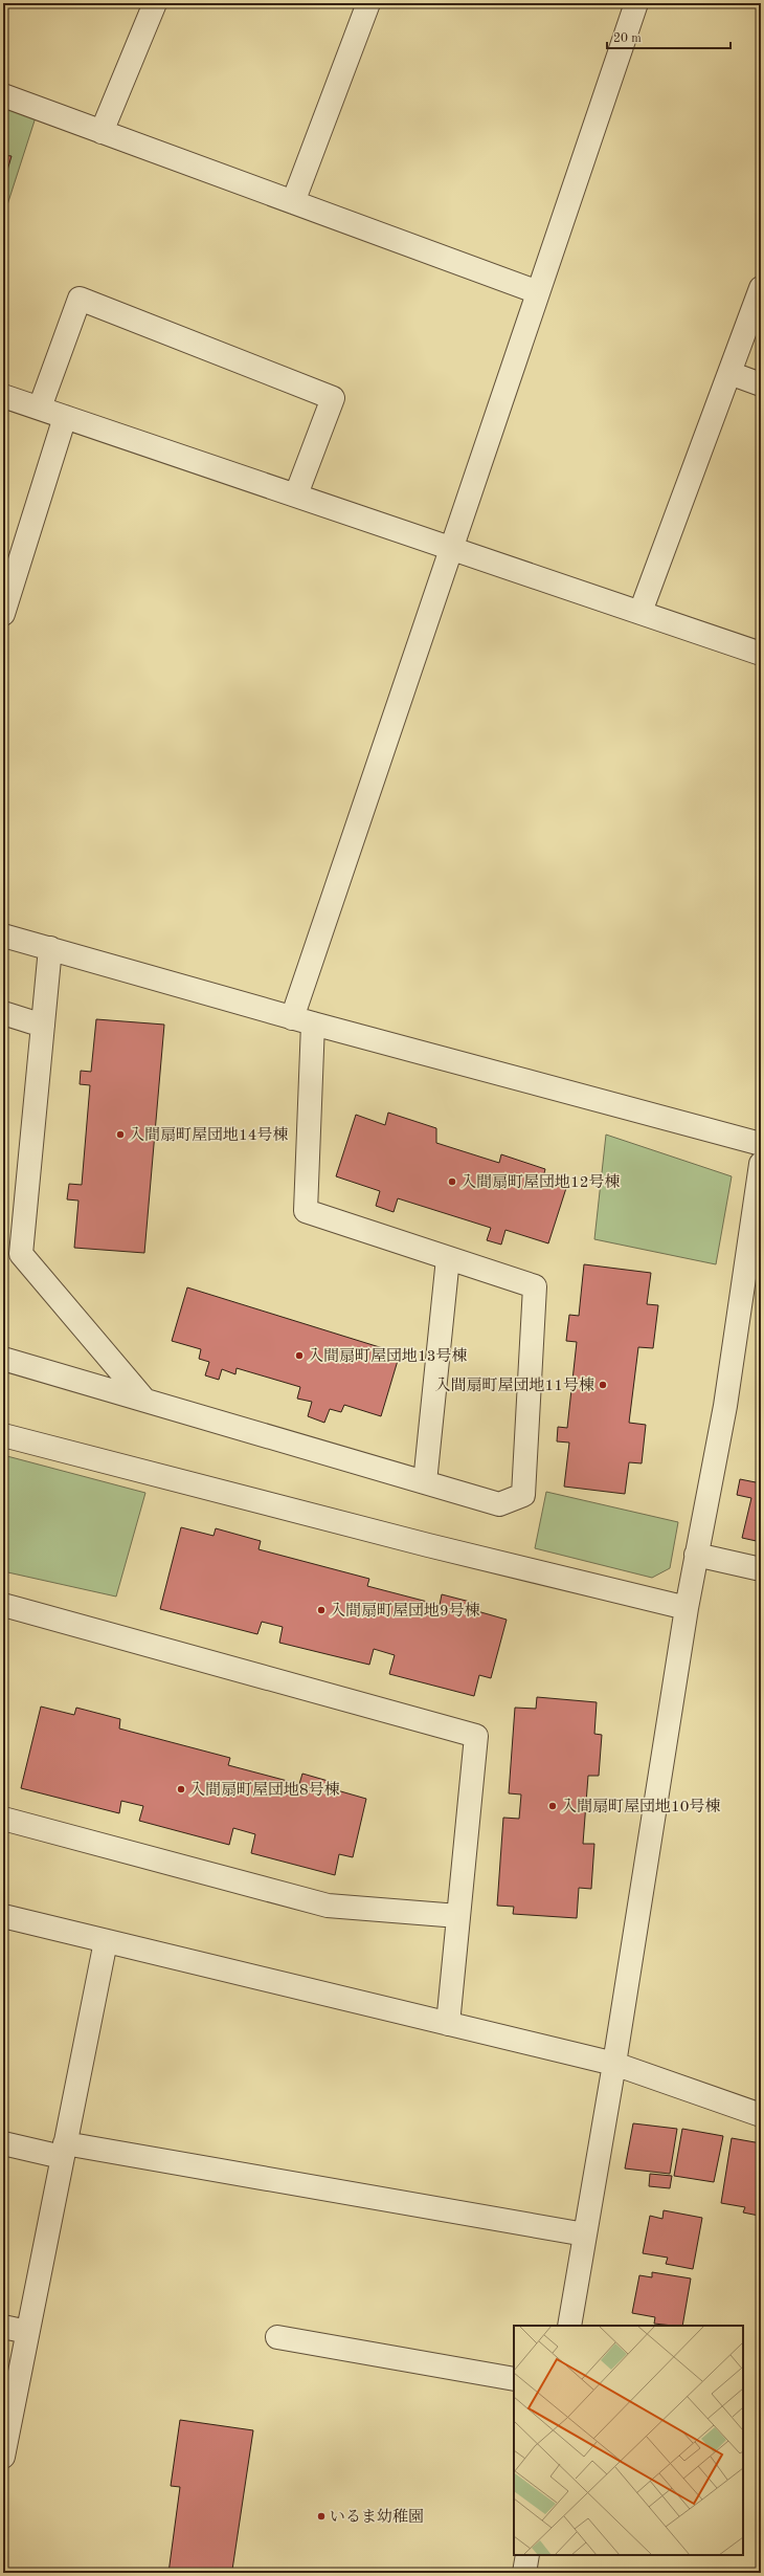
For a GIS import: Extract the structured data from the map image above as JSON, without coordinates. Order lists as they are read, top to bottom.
{
  "places": [
    "入間扇町屋団地14号棟",
    "入間扇町屋団地12号棟",
    "入間扇町屋団地13号棟",
    "入間扇町屋団地11号棟",
    "入間扇町屋団地9号棟",
    "入間扇町屋団地8号棟",
    "入間扇町屋団地10号棟",
    "いるま幼稚園"
  ],
  "scale_bar": "20 m"
}
